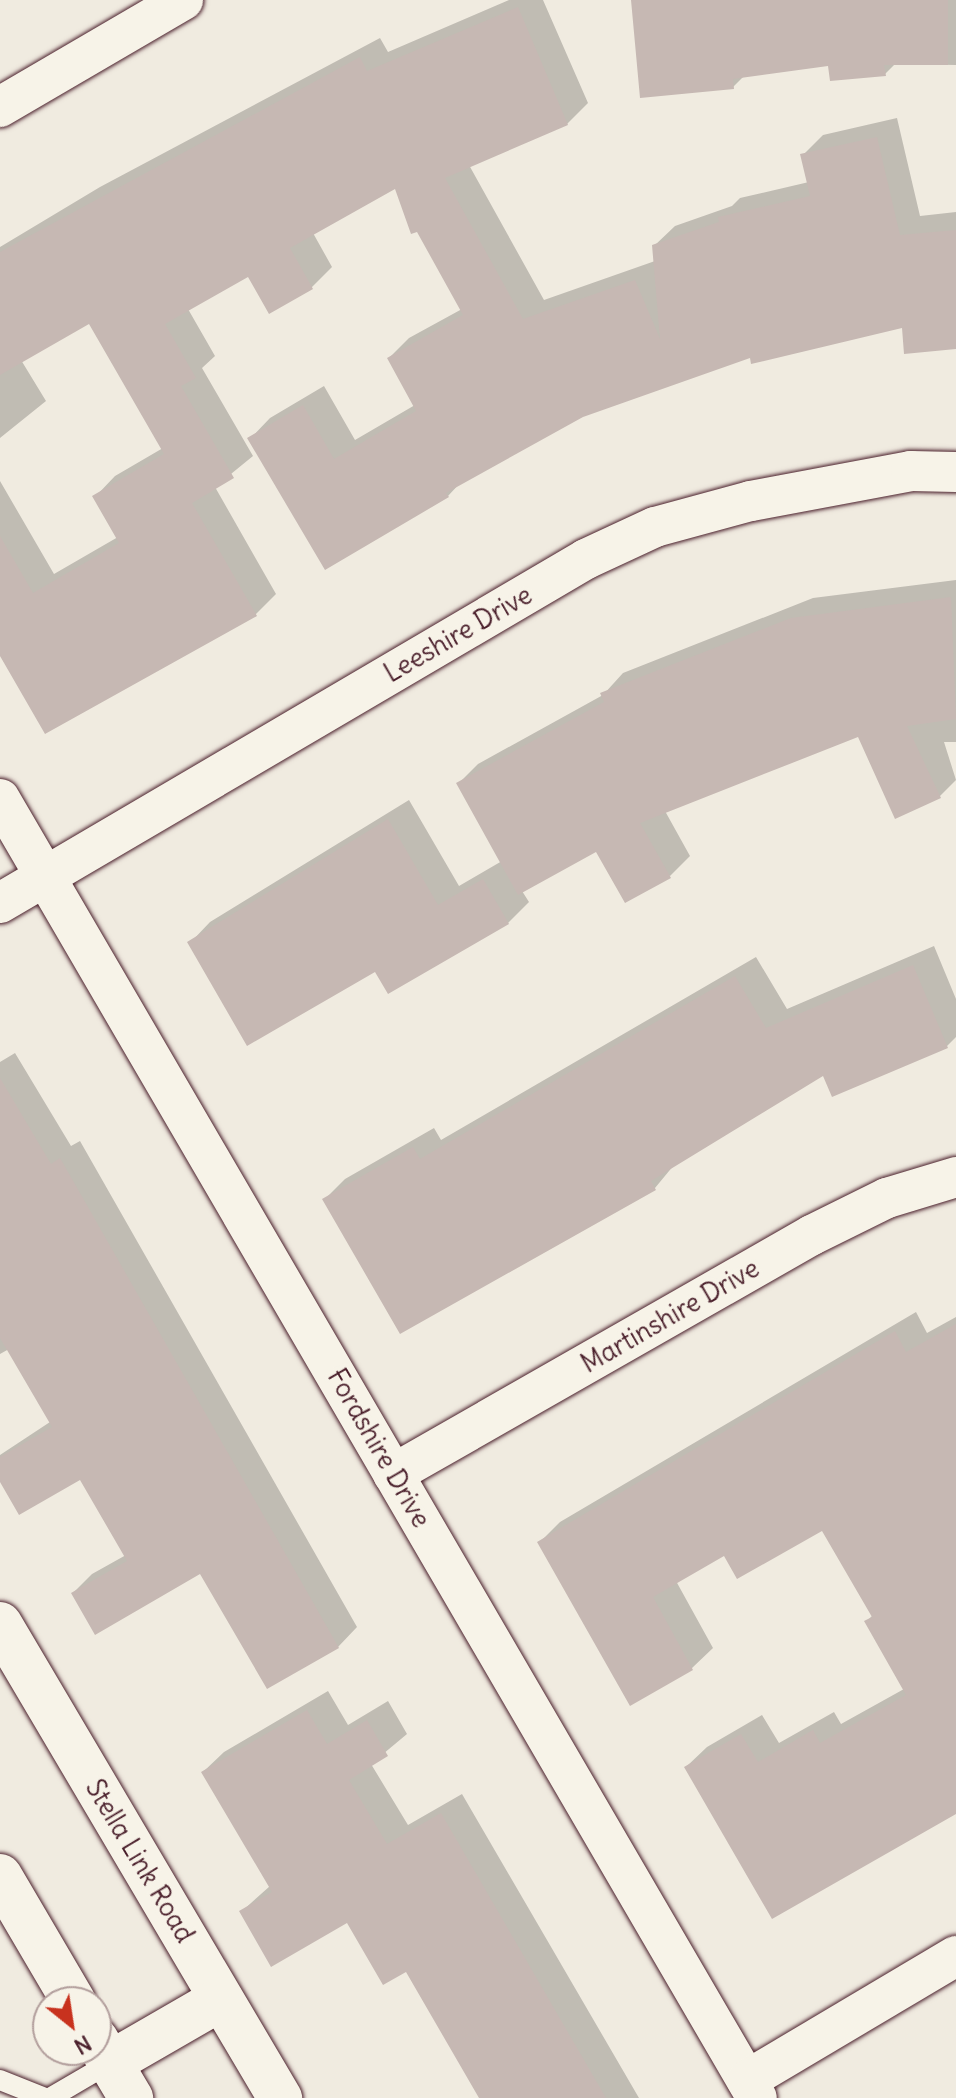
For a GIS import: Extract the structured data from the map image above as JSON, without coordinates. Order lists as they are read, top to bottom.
{
  "streets": {
    "main road": ["Stella Link Road"],
    "street": ["Leeshire Drive", "Martinshire Drive", "Fordshire Drive"]
  },
  "crossings": [
    ["Leeshire Drive", "Fordshire Drive"],
    ["Martinshire Drive", "Fordshire Drive"]
  ],
  "north": "bottom right"
}
